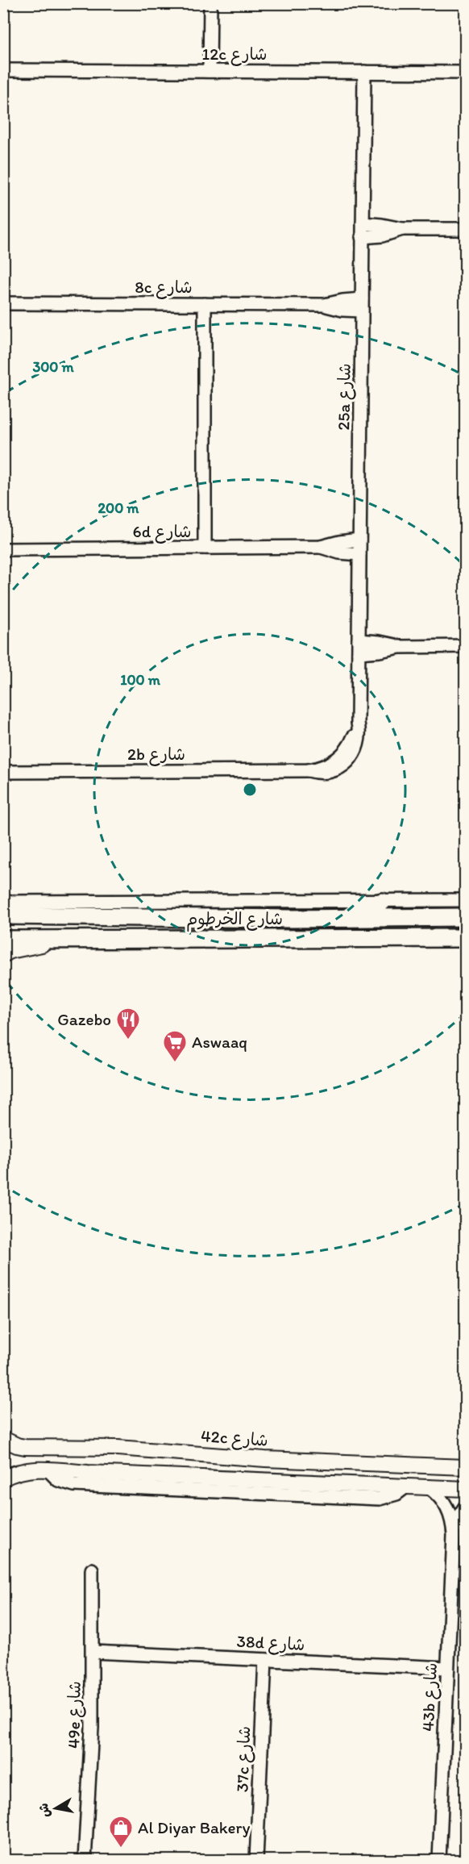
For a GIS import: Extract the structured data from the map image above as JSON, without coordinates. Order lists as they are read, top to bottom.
{
  "streets": {
    "main road": ["شارع الخرطوم"],
    "street": [
      "12c شارع",
      "8c شارع",
      "25a شارع",
      "6d شارع",
      "2b شارع",
      "42c شارع",
      "38d شارع",
      "43b شارع",
      "49e شارع",
      "37c شارع"
    ]
  },
  "crossings": [
    ["12c شارع", "25a شارع"],
    ["8c شارع", "25a شارع"],
    ["25a شارع", "6d شارع"],
    ["25a شارع", "2b شارع"],
    ["38d شارع", "43b شارع"],
    ["38d شارع", "49e شارع"],
    ["38d شارع", "37c شارع"]
  ],
  "places": {
    "restaurant": ["Gazebo"],
    "supermarket": ["Aswaaq"],
    "shop": ["Al Diyar Bakery"]
  },
  "north": "left",
  "rings": ["300 m", "200 m", "100 m"]
}
